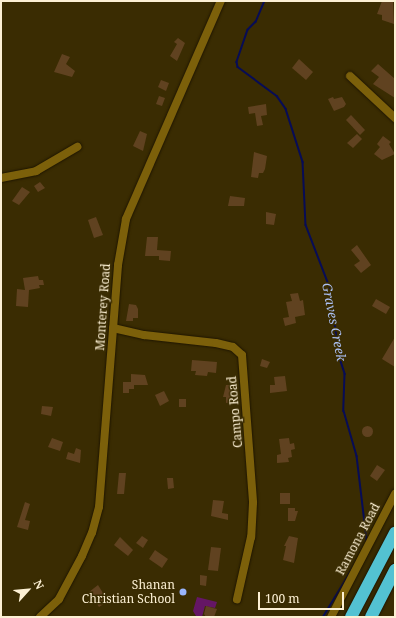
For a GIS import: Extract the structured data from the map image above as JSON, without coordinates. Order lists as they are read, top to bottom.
{
  "streets": {
    "street": ["Monterey Road", "Campo Road", "Ramona Road"]
  },
  "crossings": [
    ["Monterey Road", "Campo Road"]
  ],
  "water": ["Graves Creek"],
  "places": ["Shanan Christian School"],
  "scale_bar": "100 m",
  "north": "top right"
}
